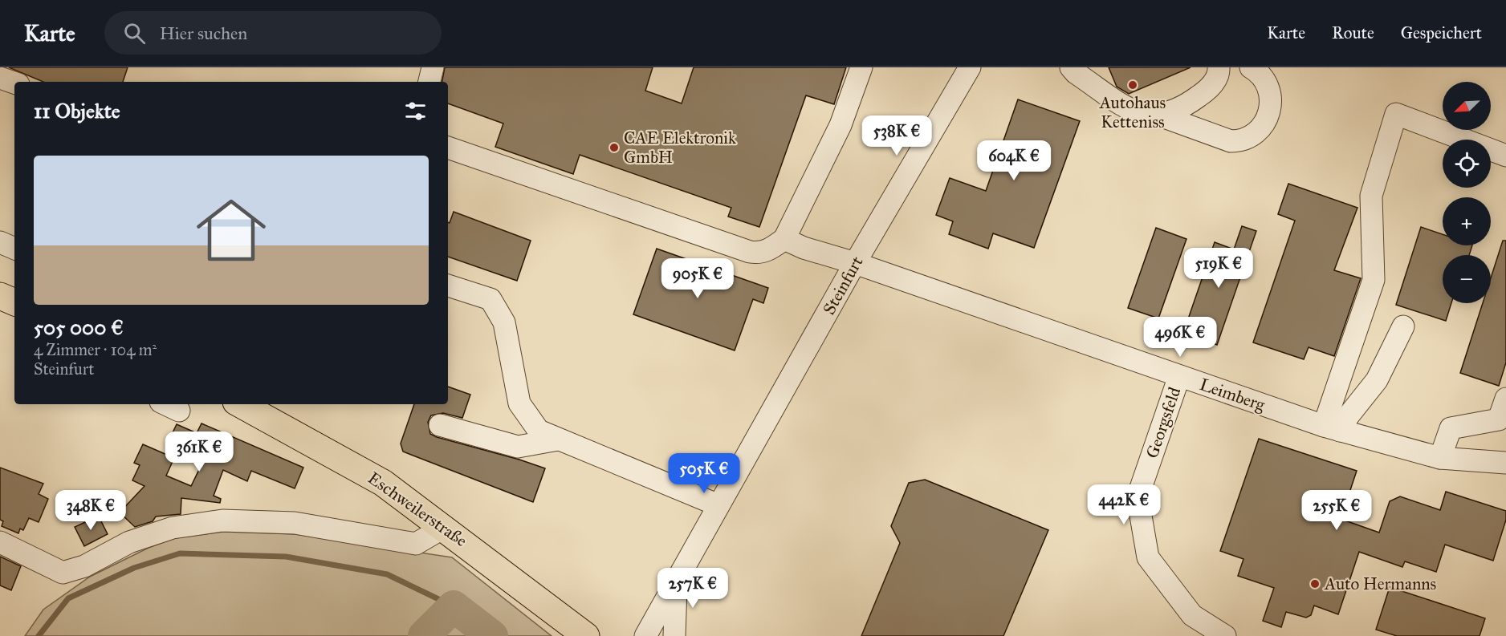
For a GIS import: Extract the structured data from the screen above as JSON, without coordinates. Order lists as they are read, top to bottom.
{
  "streets": {
    "main road": ["Eschweilerstraße"],
    "street": ["Steinfurt", "Leimberg", "Georgsfeld"]
  },
  "crossings": [
    ["Steinfurt", "Leimberg"],
    ["Leimberg", "Georgsfeld"]
  ],
  "places": ["Autohaus Ketteniss", "CAE Elektronik GmbH", "Auto Hermanns"],
  "north": "bottom left",
  "page": {
    "header": "Karte",
    "search": "Hier suchen",
    "nav": ["Karte", "Route", "Gespeichert"],
    "map_buttons": ["+", "−"],
    "heading": "11 Objekte",
    "price": [
      "538K €",
      "604K €",
      "519K €",
      "905K €",
      "496K €",
      "361K €",
      "505K €",
      "442K €",
      "348K €",
      "255K €",
      "257K €"
    ],
    "list": [
      {
        "name": "505 000 €",
        "note": "4 Zimmer · 104 m² · Steinfurt"
      }
    ]
  }
}
